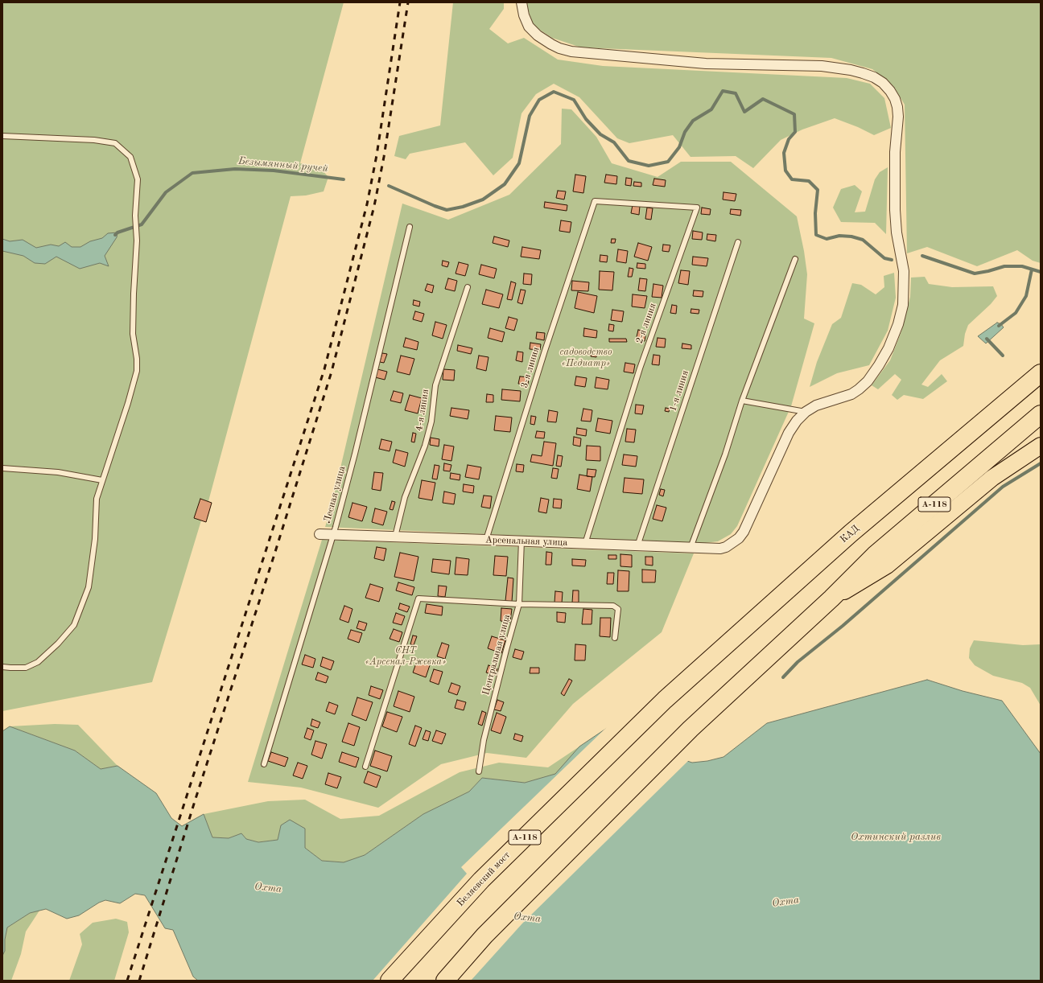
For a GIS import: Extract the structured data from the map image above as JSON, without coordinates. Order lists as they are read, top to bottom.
{
  "streets": {
    "highway": ["А-118", "КАД", "Беляевский мост"],
    "street": ["Арсенальная улица"],
    "lane": [
      "2-я линия",
      "3-я линия",
      "1-я линия",
      "4-я линия",
      "Лесная улица",
      "Центральная улица"
    ]
  },
  "crossings": [
    ["2-я линия", "3-я линия"],
    ["2-я линия", "Арсенальная улица"],
    ["3-я линия", "Арсенальная улица"],
    ["1-я линия", "Арсенальная улица"],
    ["4-я линия", "Арсенальная улица"],
    ["Лесная улица", "Арсенальная улица"],
    ["КАД", "Беляевский мост"],
    ["Арсенальная улица", "Центральная улица"]
  ],
  "water": ["Безымянный ручей", "Охтинский разлив", "Охта"],
  "parks": ["садоводство «Педиатр»", "СНТ «Арсенал-Ржевка»"]
}
